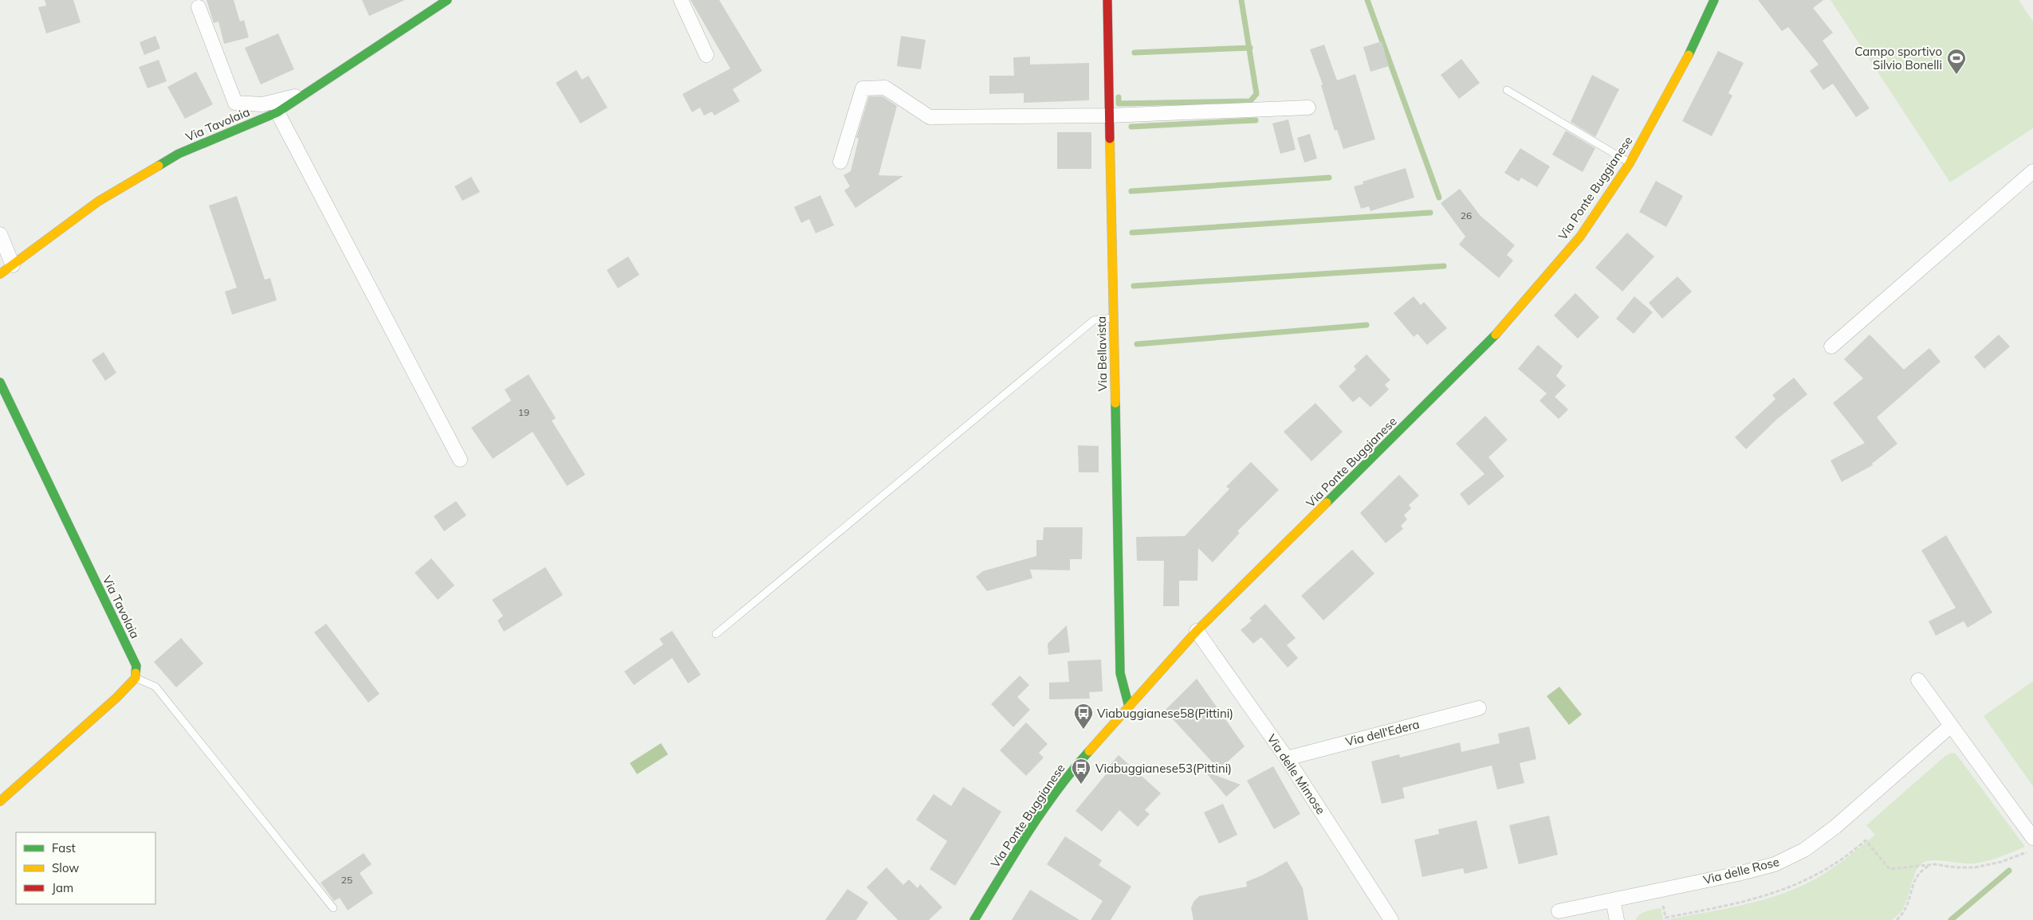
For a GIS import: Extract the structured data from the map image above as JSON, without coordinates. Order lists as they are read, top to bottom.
{
  "streets": {
    "street": [
      "Via Tavolaia",
      "Via Ponte Buggianese",
      "Via Bellavista",
      "Via dell'Edera",
      "Via delle Mimose",
      "Via delle Rose"
    ]
  },
  "crossings": [
    ["Via Ponte Buggianese", "Via Bellavista"],
    ["Via Ponte Buggianese", "Via delle Mimose"],
    ["Via dell'Edera", "Via delle Mimose"]
  ],
  "places": {
    "sports": ["Campo sportivo Silvio Bonelli"],
    "bus stop": ["Viabuggianese58(Pittini)", "Viabuggianese53(Pittini)"]
  },
  "house_numbers": ["26", "19", "25"],
  "legend": ["Fast", "Slow", "Jam"]
}
